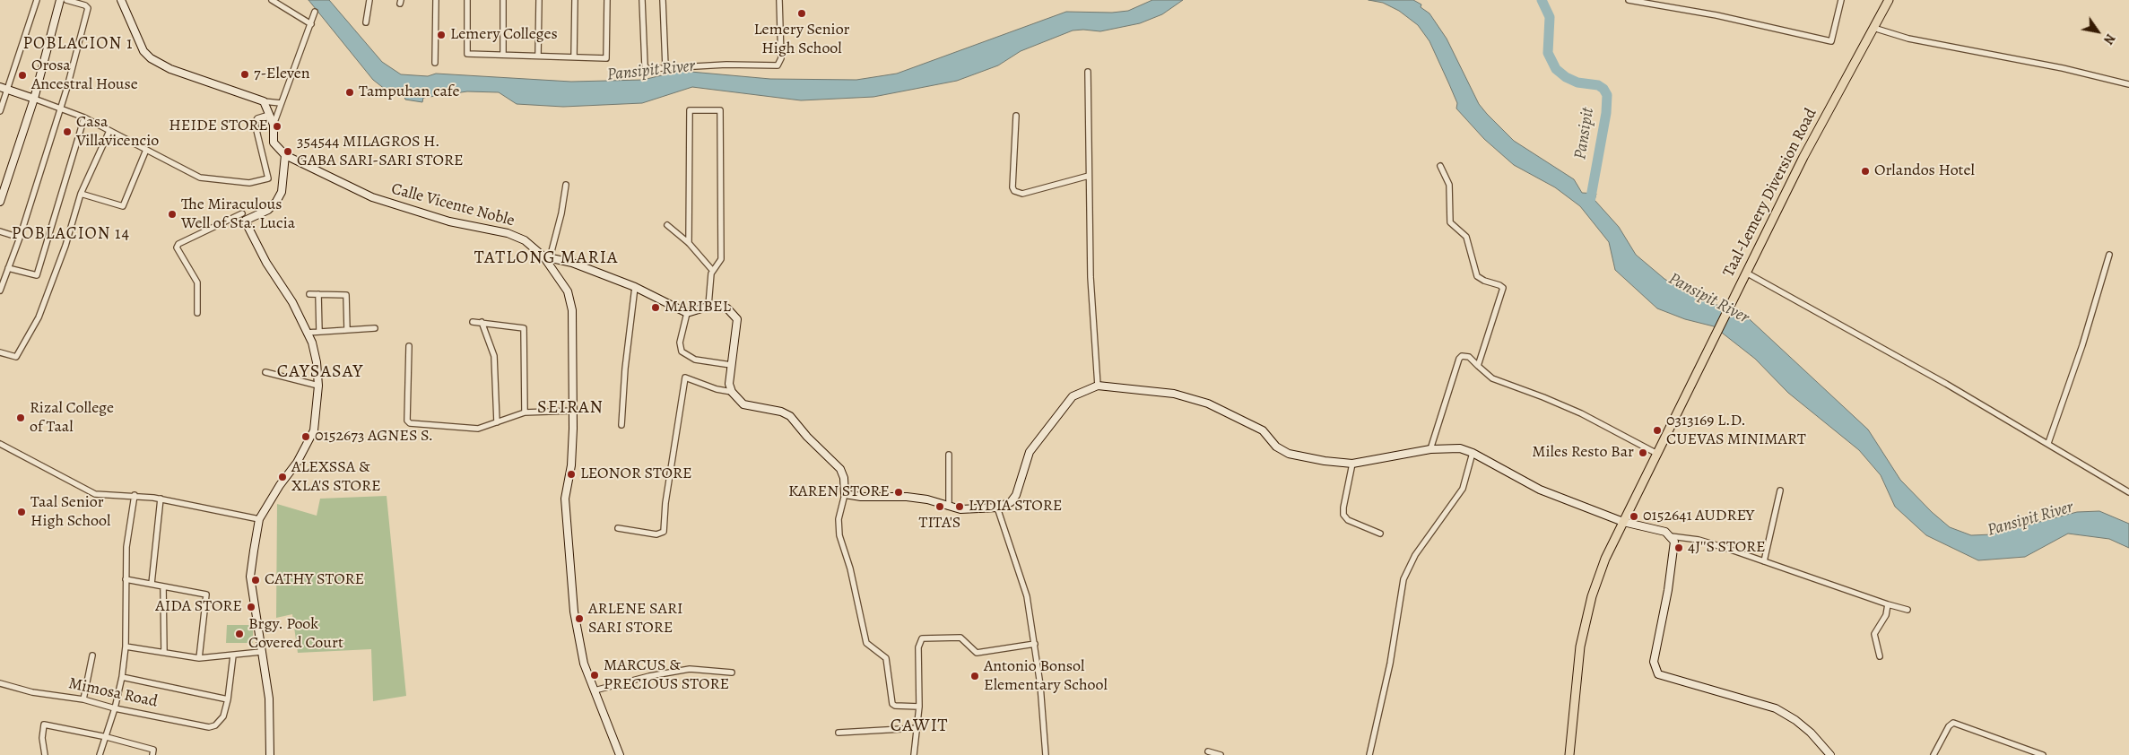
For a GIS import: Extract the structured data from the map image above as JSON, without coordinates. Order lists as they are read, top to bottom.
{
  "streets": {
    "main road": ["Taal-Lemery Diversion Road"],
    "street": ["Calle Vicente Noble", "Mimosa Road"]
  },
  "districts": [
    "POBLACION 1",
    "POBLACION 14",
    "TATLONG MARIA",
    "CAYSASAY",
    "SEIRAN",
    "CAWIT"
  ],
  "water": ["Pansipit River", "Pansipit"],
  "places": [
    "Lemery Senior High School",
    "Lemery Colleges",
    "7-Eleven",
    "Orosa Ancestral House",
    "Tampuhan cafe",
    "HEIDE STORE",
    "Casa Villavicencio",
    "354544 MILAGROS H. GABA SARI-SARI STORE",
    "Orlandos Hotel",
    "The Miraculous Well of Sta. Lucia",
    "MARIBEL",
    "Rizal College of Taal",
    "0313169 L.D. CUEVAS MINIMART",
    "0152673 AGNES S.",
    "Miles Resto Bar",
    "LEONOR STORE",
    "ALEXSSA & XLA'S STORE",
    "KAREN STORE",
    "TITA'S",
    "LYDIA STORE",
    "Taal Senior High School",
    "0152641 AUDREY",
    "4J''S STORE",
    "CATHY STORE",
    "AIDA STORE",
    "ARLENE SARI SARI STORE",
    "Brgy. Pook Covered Court",
    "MARCUS & PRECIOUS STORE",
    "Antonio Bonsol Elementary School"
  ],
  "north": "bottom right"
}
